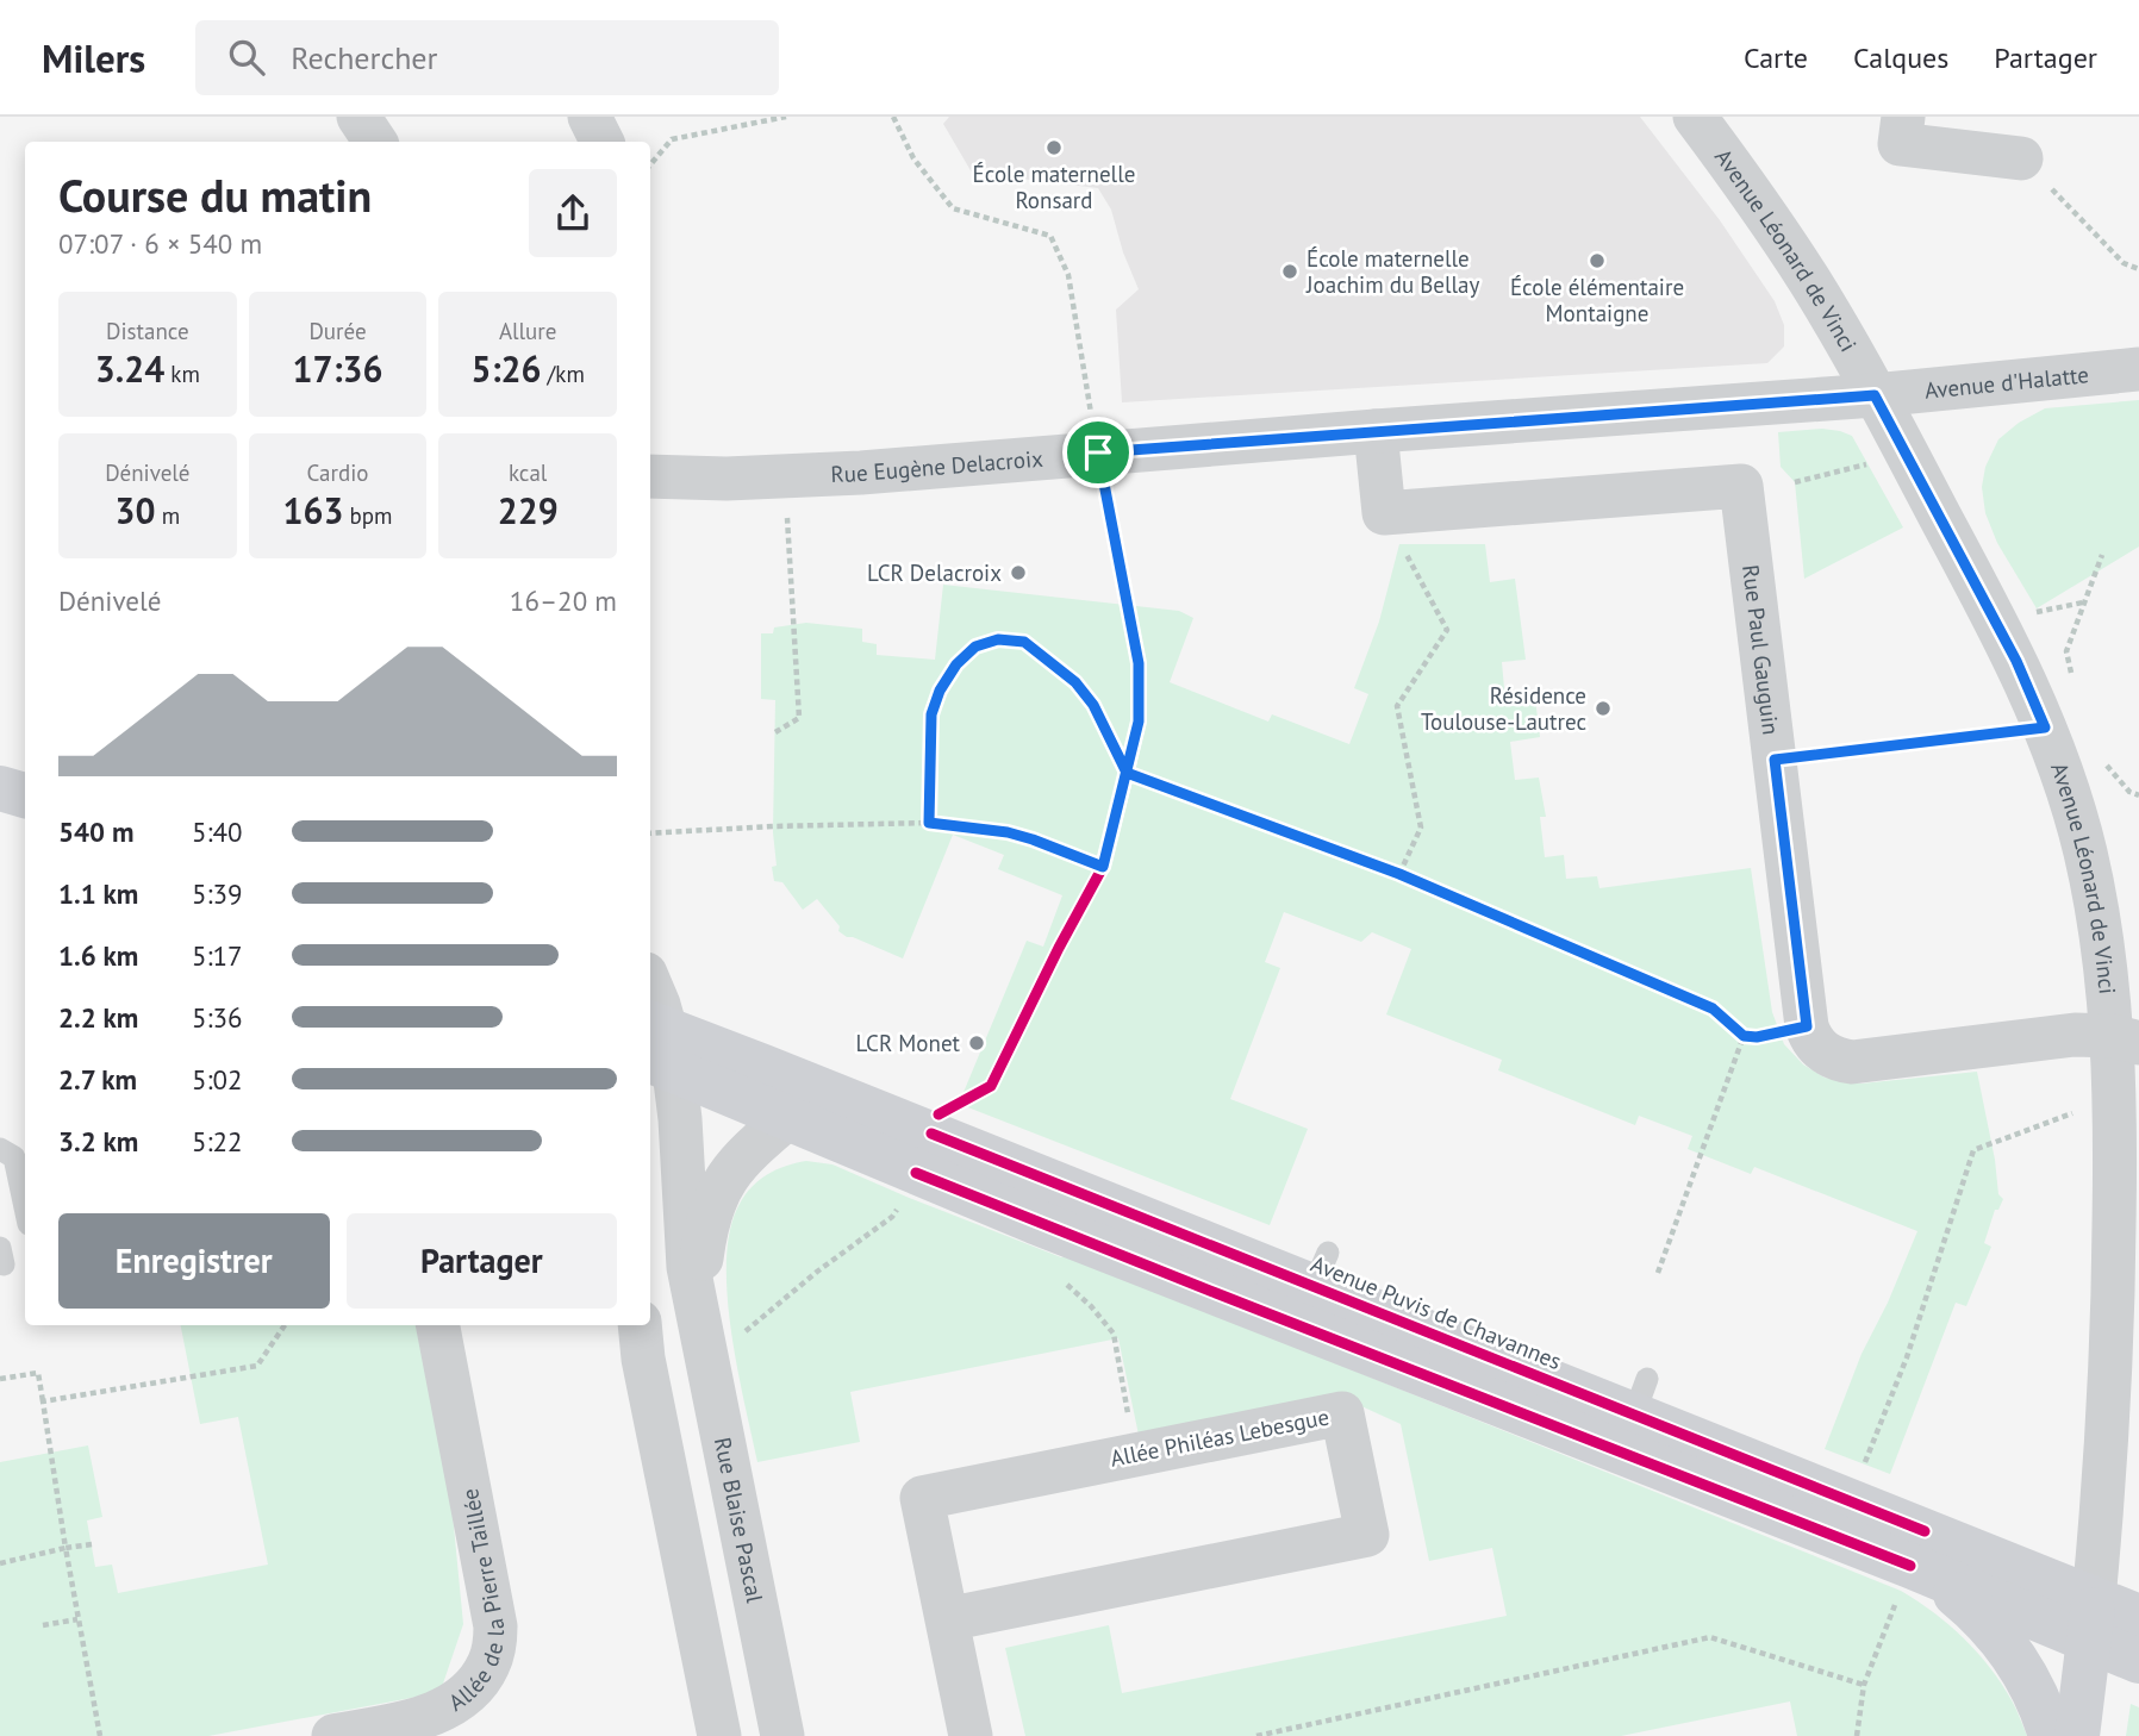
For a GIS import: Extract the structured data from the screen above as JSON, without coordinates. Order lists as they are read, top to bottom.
{
  "streets": {
    "main road": ["Avenue Puvis de Chavannes"],
    "street": [
      "Avenue Léonard de Vinci",
      "Avenue d'Halatte",
      "Rue Eugène Delacroix",
      "Rue Paul Gauguin",
      "Allée Philéas Lebesgue",
      "Rue Blaise Pascal",
      "Allée de la Pierre Taillée"
    ]
  },
  "crossings": [
    ["Avenue Léonard de Vinci", "Avenue d'Halatte"],
    ["Avenue Léonard de Vinci", "Rue Eugène Delacroix"],
    ["Avenue Léonard de Vinci", "Avenue Puvis de Chavannes"],
    ["Avenue d'Halatte", "Rue Eugène Delacroix"],
    ["Avenue Puvis de Chavannes", "Rue Blaise Pascal"]
  ],
  "places": [
    "École maternelle Ronsard",
    "École élémentaire Montaigne",
    "École maternelle Joachim du Bellay",
    "LCR Delacroix",
    "Résidence Toulouse-Lautrec",
    "LCR Monet"
  ],
  "page": {
    "header": "Milers",
    "search": "Rechercher",
    "nav": ["Carte", "Calques", "Partager"],
    "heading": ["Course du matin", "07:07 · 6 × 540 m"],
    "stats": [
      ["Distance", "3.24 km"],
      ["Durée", "17:36"],
      ["Allure", "5:26 /km"],
      ["Dénivelé", "30 m"],
      ["Cardio", "163 bpm"],
      ["kcal", "229"]
    ],
    "chart": ["Dénivelé", "16–20 m"],
    "list": [
      {
        "name": "540 m",
        "note": "5:40"
      },
      {
        "name": "1.1 km",
        "note": "5:39"
      },
      {
        "name": "1.6 km",
        "note": "5:17"
      },
      {
        "name": "2.2 km",
        "note": "5:36"
      },
      {
        "name": "2.7 km",
        "note": "5:02"
      },
      {
        "name": "3.2 km",
        "note": "5:22"
      }
    ],
    "buttons": ["Enregistrer", "Partager"]
  }
}
